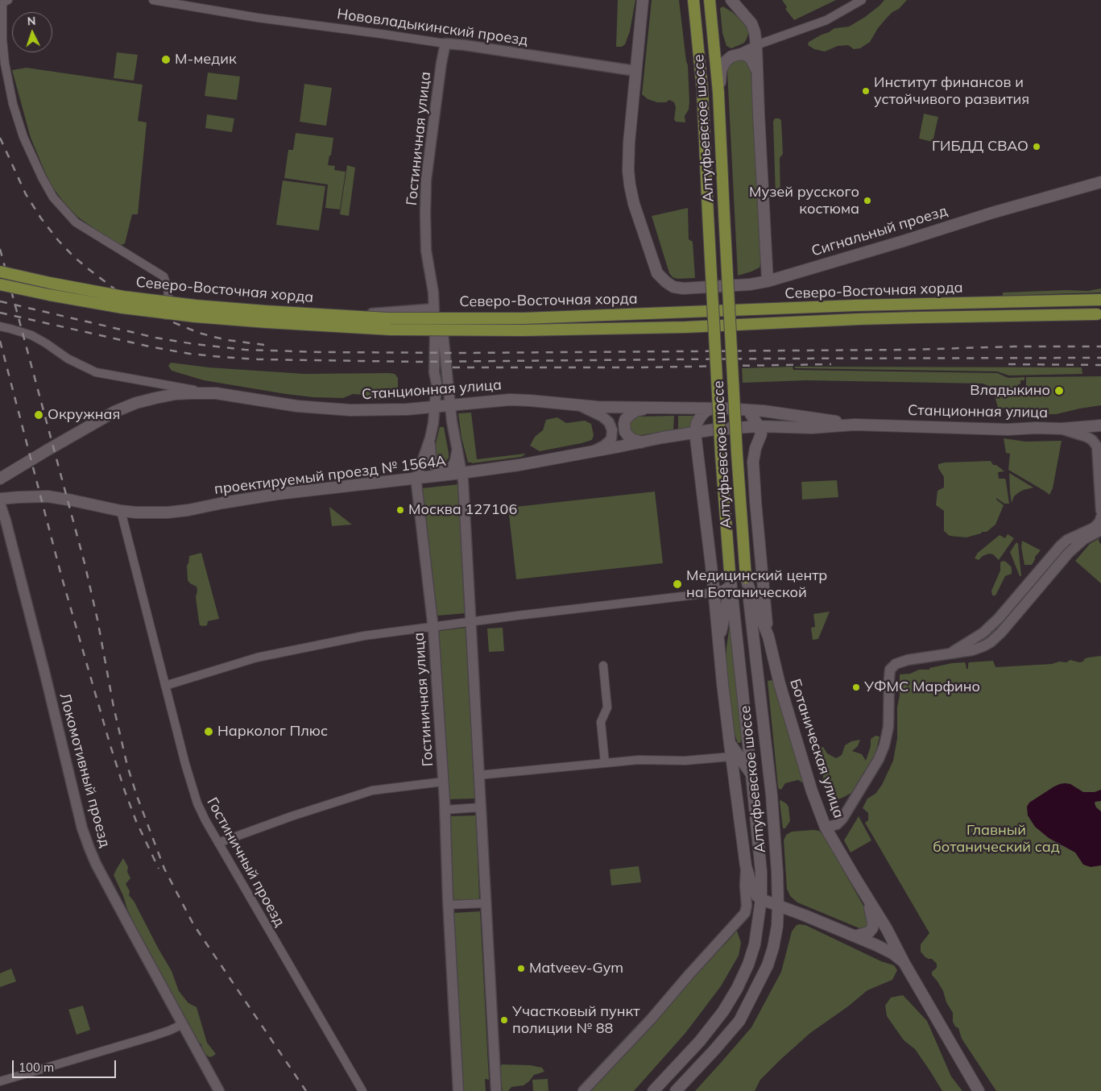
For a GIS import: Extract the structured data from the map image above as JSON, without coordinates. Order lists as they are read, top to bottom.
{
  "streets": {
    "main road": [
      "Алтуфьевское шоссе",
      "Сигнальный проезд",
      "Северо-Восточная хорда",
      "Станционная улица",
      "проектируемый проезд № 1564А",
      "Ботаническая улица"
    ],
    "street": [
      "Нововладыкинский проезд",
      "Гостиничная улица",
      "Локомотивный проезд",
      "Гостиничный проезд"
    ]
  },
  "crossings": [
    ["Нововладыкинский проезд", "Гостиничная улица"],
    ["Нововладыкинский проезд", "Сигнальный проезд"],
    ["Алтуфьевское шоссе", "Ботаническая улица"],
    ["Гостиничная улица", "Станционная улица"],
    ["Гостиничная улица", "проектируемый проезд № 1564А"],
    ["Станционная улица", "проектируемый проезд № 1564А"],
    ["проектируемый проезд № 1564А", "Гостиничный проезд"]
  ],
  "parks": ["Главный ботанический сад"],
  "places": [
    "М-медик",
    "Институт финансов и устойчивого развития",
    "ГИБДД СВАО",
    "Музей русского костюма",
    "Владыкино",
    "Окружная",
    "Москва 127106",
    "Медицинский центр на Ботанической",
    "УФМС Марфино",
    "Нарколог Плюс",
    "Matveev-Gym",
    "Участковый пункт полиции № 88"
  ],
  "scale_bar": "100 m",
  "north": "top"
}
